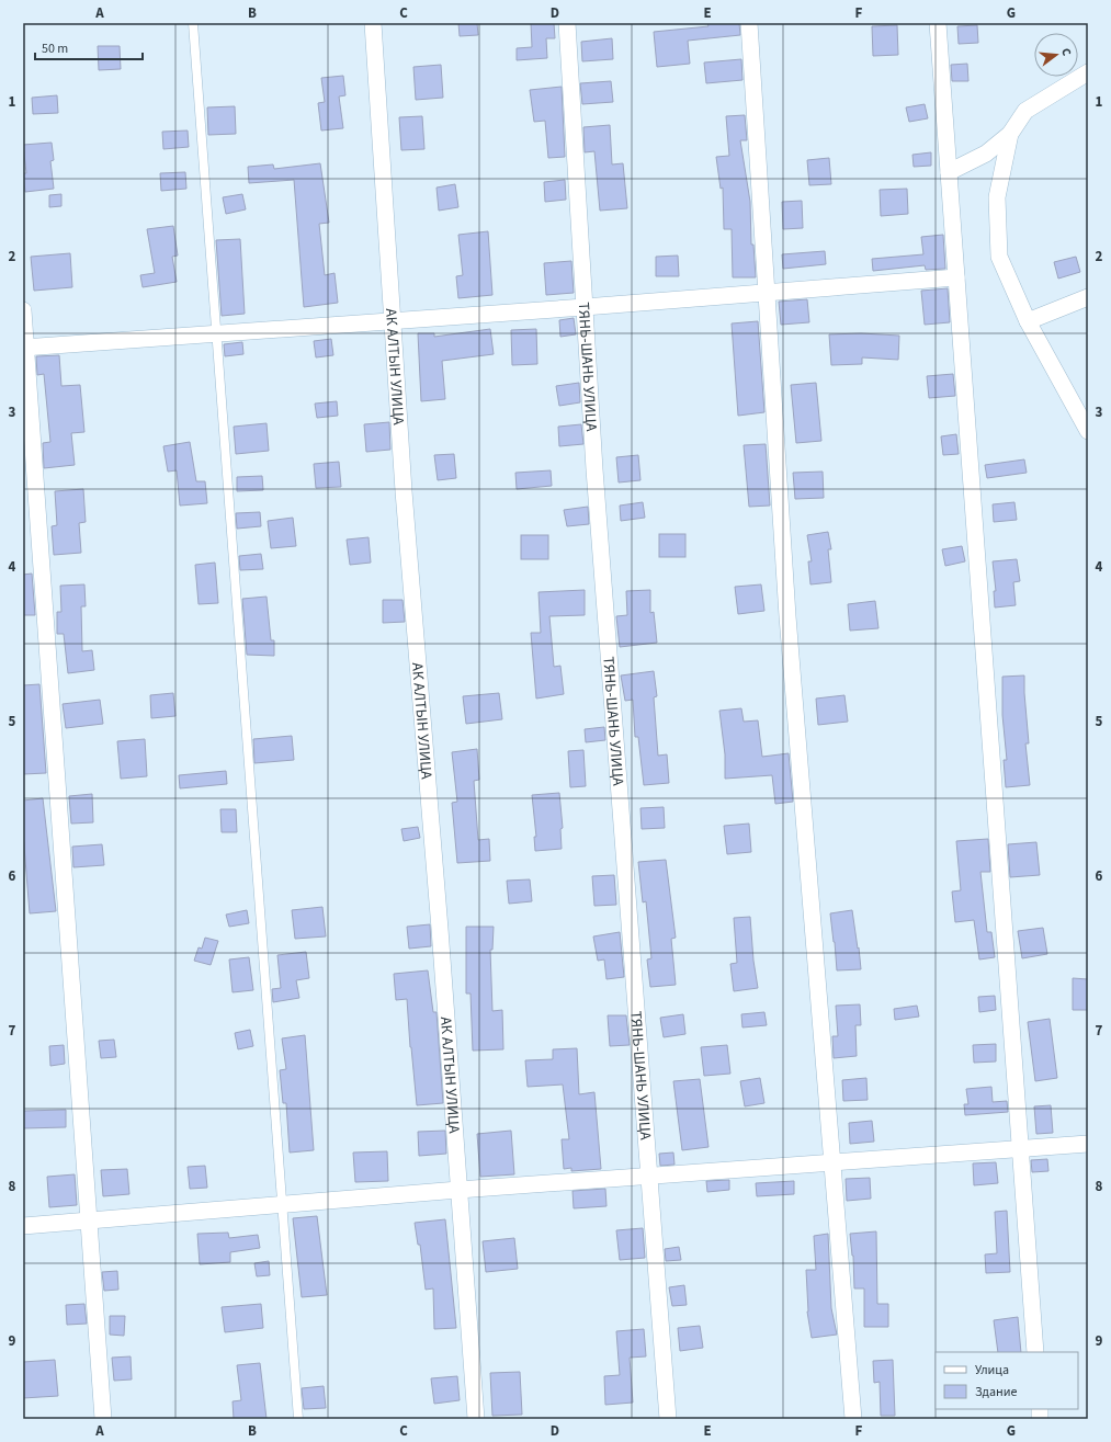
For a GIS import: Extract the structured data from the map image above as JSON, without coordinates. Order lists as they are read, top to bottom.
{
  "streets": {
    "street": ["АК АЛТЫН УЛИЦА", "ТЯНЬ-ШАНЬ УЛИЦА"]
  },
  "legend": ["Улица", "Здание"],
  "scale_bar": "50 m",
  "north": "right",
  "grid": {
    "columns": [
      "A",
      "B",
      "C",
      "D",
      "E",
      "F",
      "G"
    ],
    "rows": [
      "1",
      "2",
      "3",
      "4",
      "5",
      "6",
      "7",
      "8",
      "9"
    ]
  }
}
